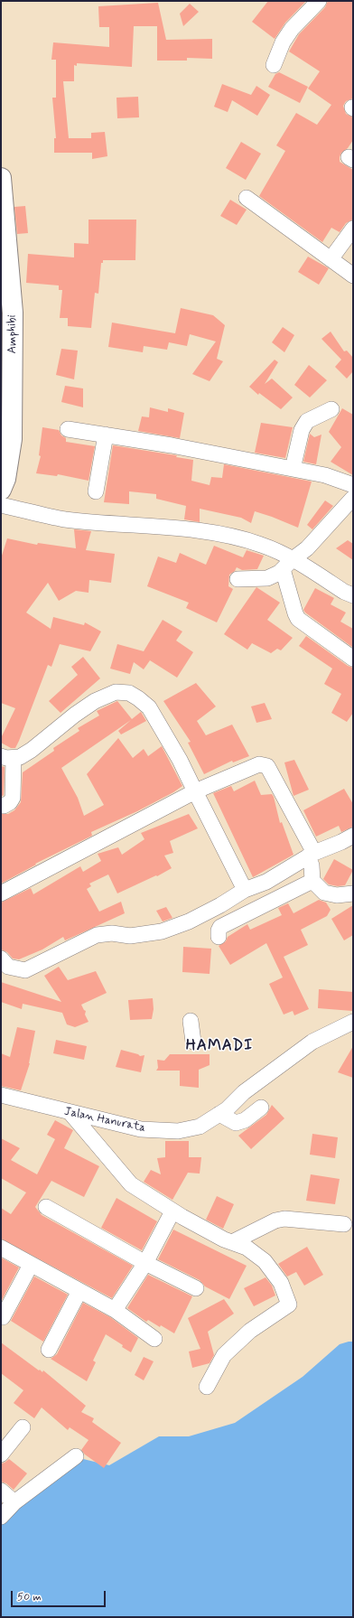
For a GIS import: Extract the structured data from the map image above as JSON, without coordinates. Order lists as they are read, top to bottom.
{
  "streets": {
    "main road": ["Amphibi"],
    "street": ["Jalan Hanurata"]
  },
  "districts": ["HAMADI"],
  "scale_bar": "50 m"
}
